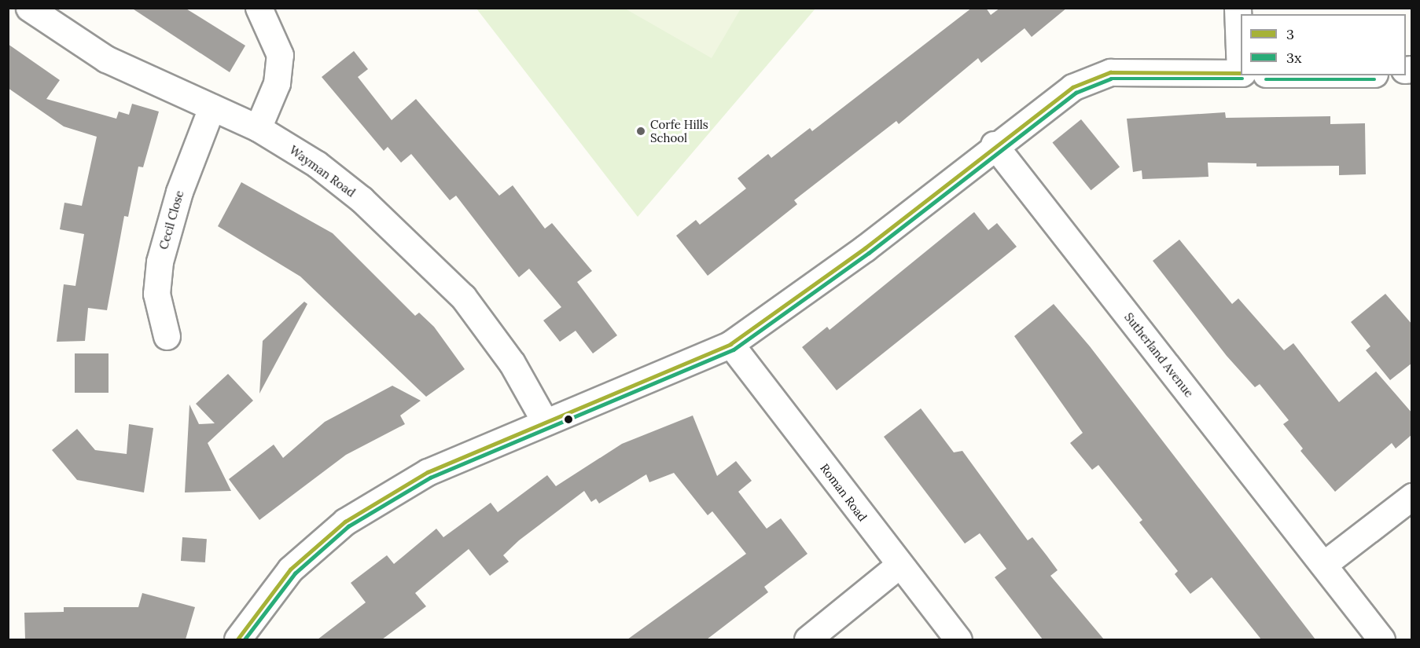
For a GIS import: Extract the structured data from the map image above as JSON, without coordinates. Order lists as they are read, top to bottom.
{
  "streets": {
    "street": [
      "Wayman Road",
      "Cecil Close",
      "Sutherland Avenue",
      "Roman Road"
    ]
  },
  "crossings": [
    ["Wayman Road", "Cecil Close"]
  ],
  "places": ["Corfe Hills School"],
  "lines": ["transit line 3", "transit line 3x"],
  "legend": ["3", "3x"]
}
